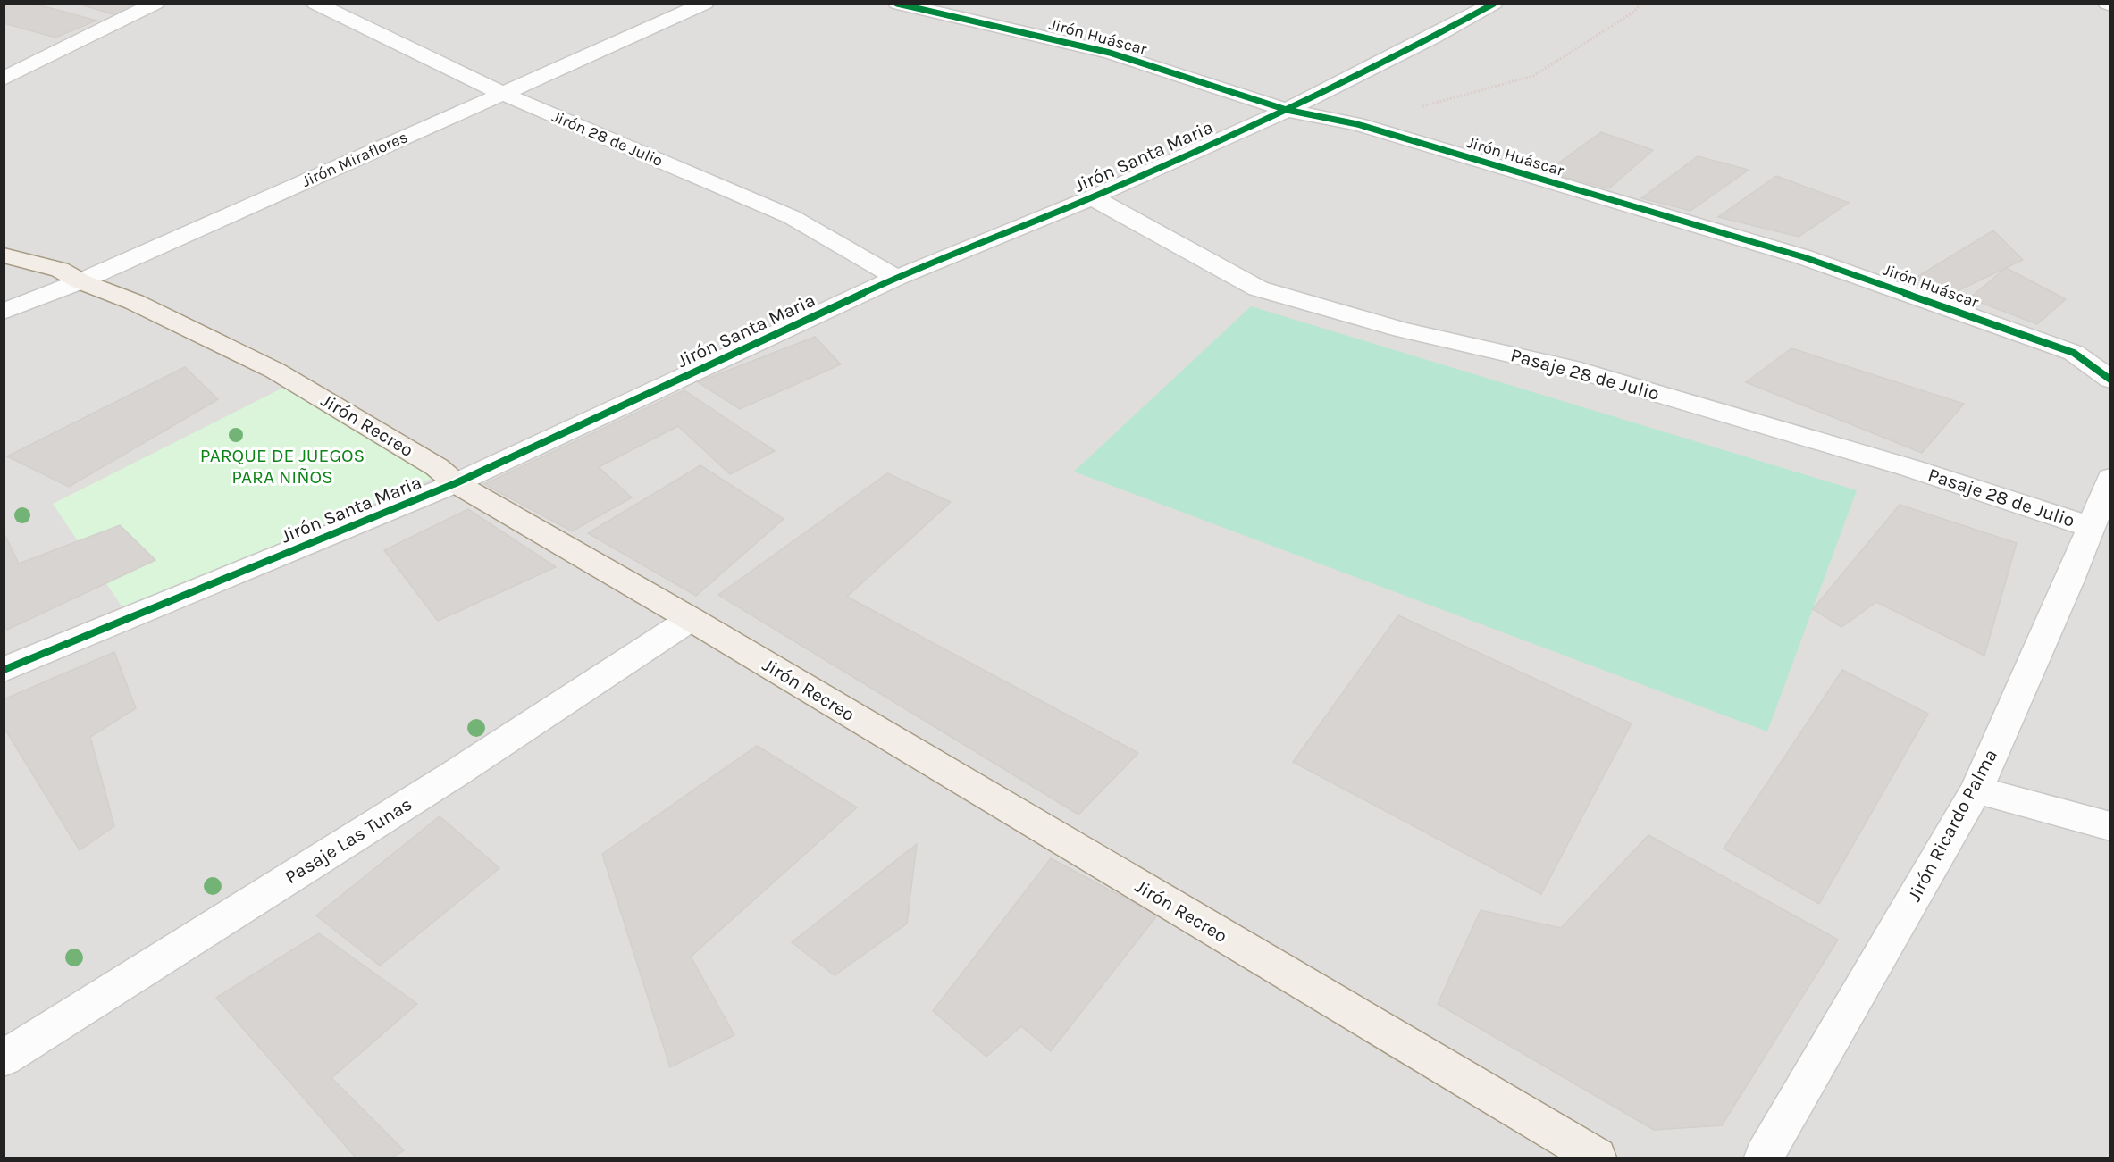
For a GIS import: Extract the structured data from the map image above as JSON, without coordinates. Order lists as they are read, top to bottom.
{
  "streets": {
    "main road": ["Jirón Recreo"],
    "street": [
      "Jirón Huáscar",
      "Jirón 28 de Julio",
      "Jirón Santa Maria",
      "Jirón Miraflores",
      "Pasaje 28 de Julio",
      "Jirón Ricardo Palma",
      "Pasaje Las Tunas"
    ]
  },
  "crossings": [
    ["Jirón Huáscar", "Jirón Santa Maria"],
    ["Jirón 28 de Julio", "Jirón Santa Maria"],
    ["Jirón 28 de Julio", "Jirón Miraflores"],
    ["Jirón Santa Maria", "Pasaje 28 de Julio"],
    ["Jirón Santa Maria", "Jirón Recreo"],
    ["Jirón Miraflores", "Jirón Recreo"],
    ["Pasaje 28 de Julio", "Jirón Ricardo Palma"],
    ["Jirón Recreo", "Pasaje Las Tunas"]
  ],
  "parks": ["PARQUE DE JUEGOS PARA NIÑOS"]
}
